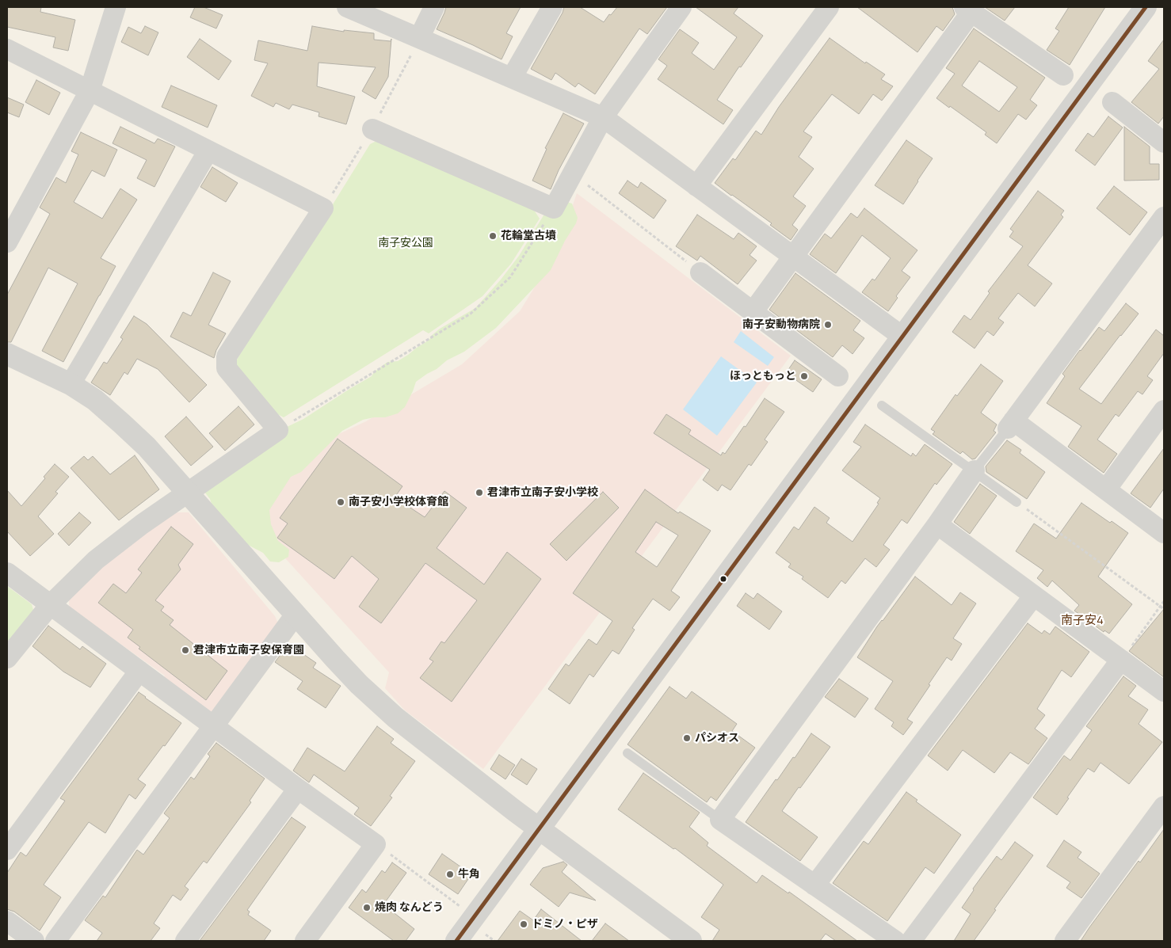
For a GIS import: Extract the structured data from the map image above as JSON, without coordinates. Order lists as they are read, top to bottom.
{
  "districts": ["南子安4"],
  "parks": ["南子安公園"],
  "places": [
    "花輪堂古墳",
    "南子安動物病院",
    "ほっともっと",
    "君津市立南子安小学校",
    "南子安小学校体育館",
    "君津市立南子安保育園",
    "パシオス",
    "牛角",
    "焼肉 なんどう",
    "ドミノ・ピザ"
  ]
}
